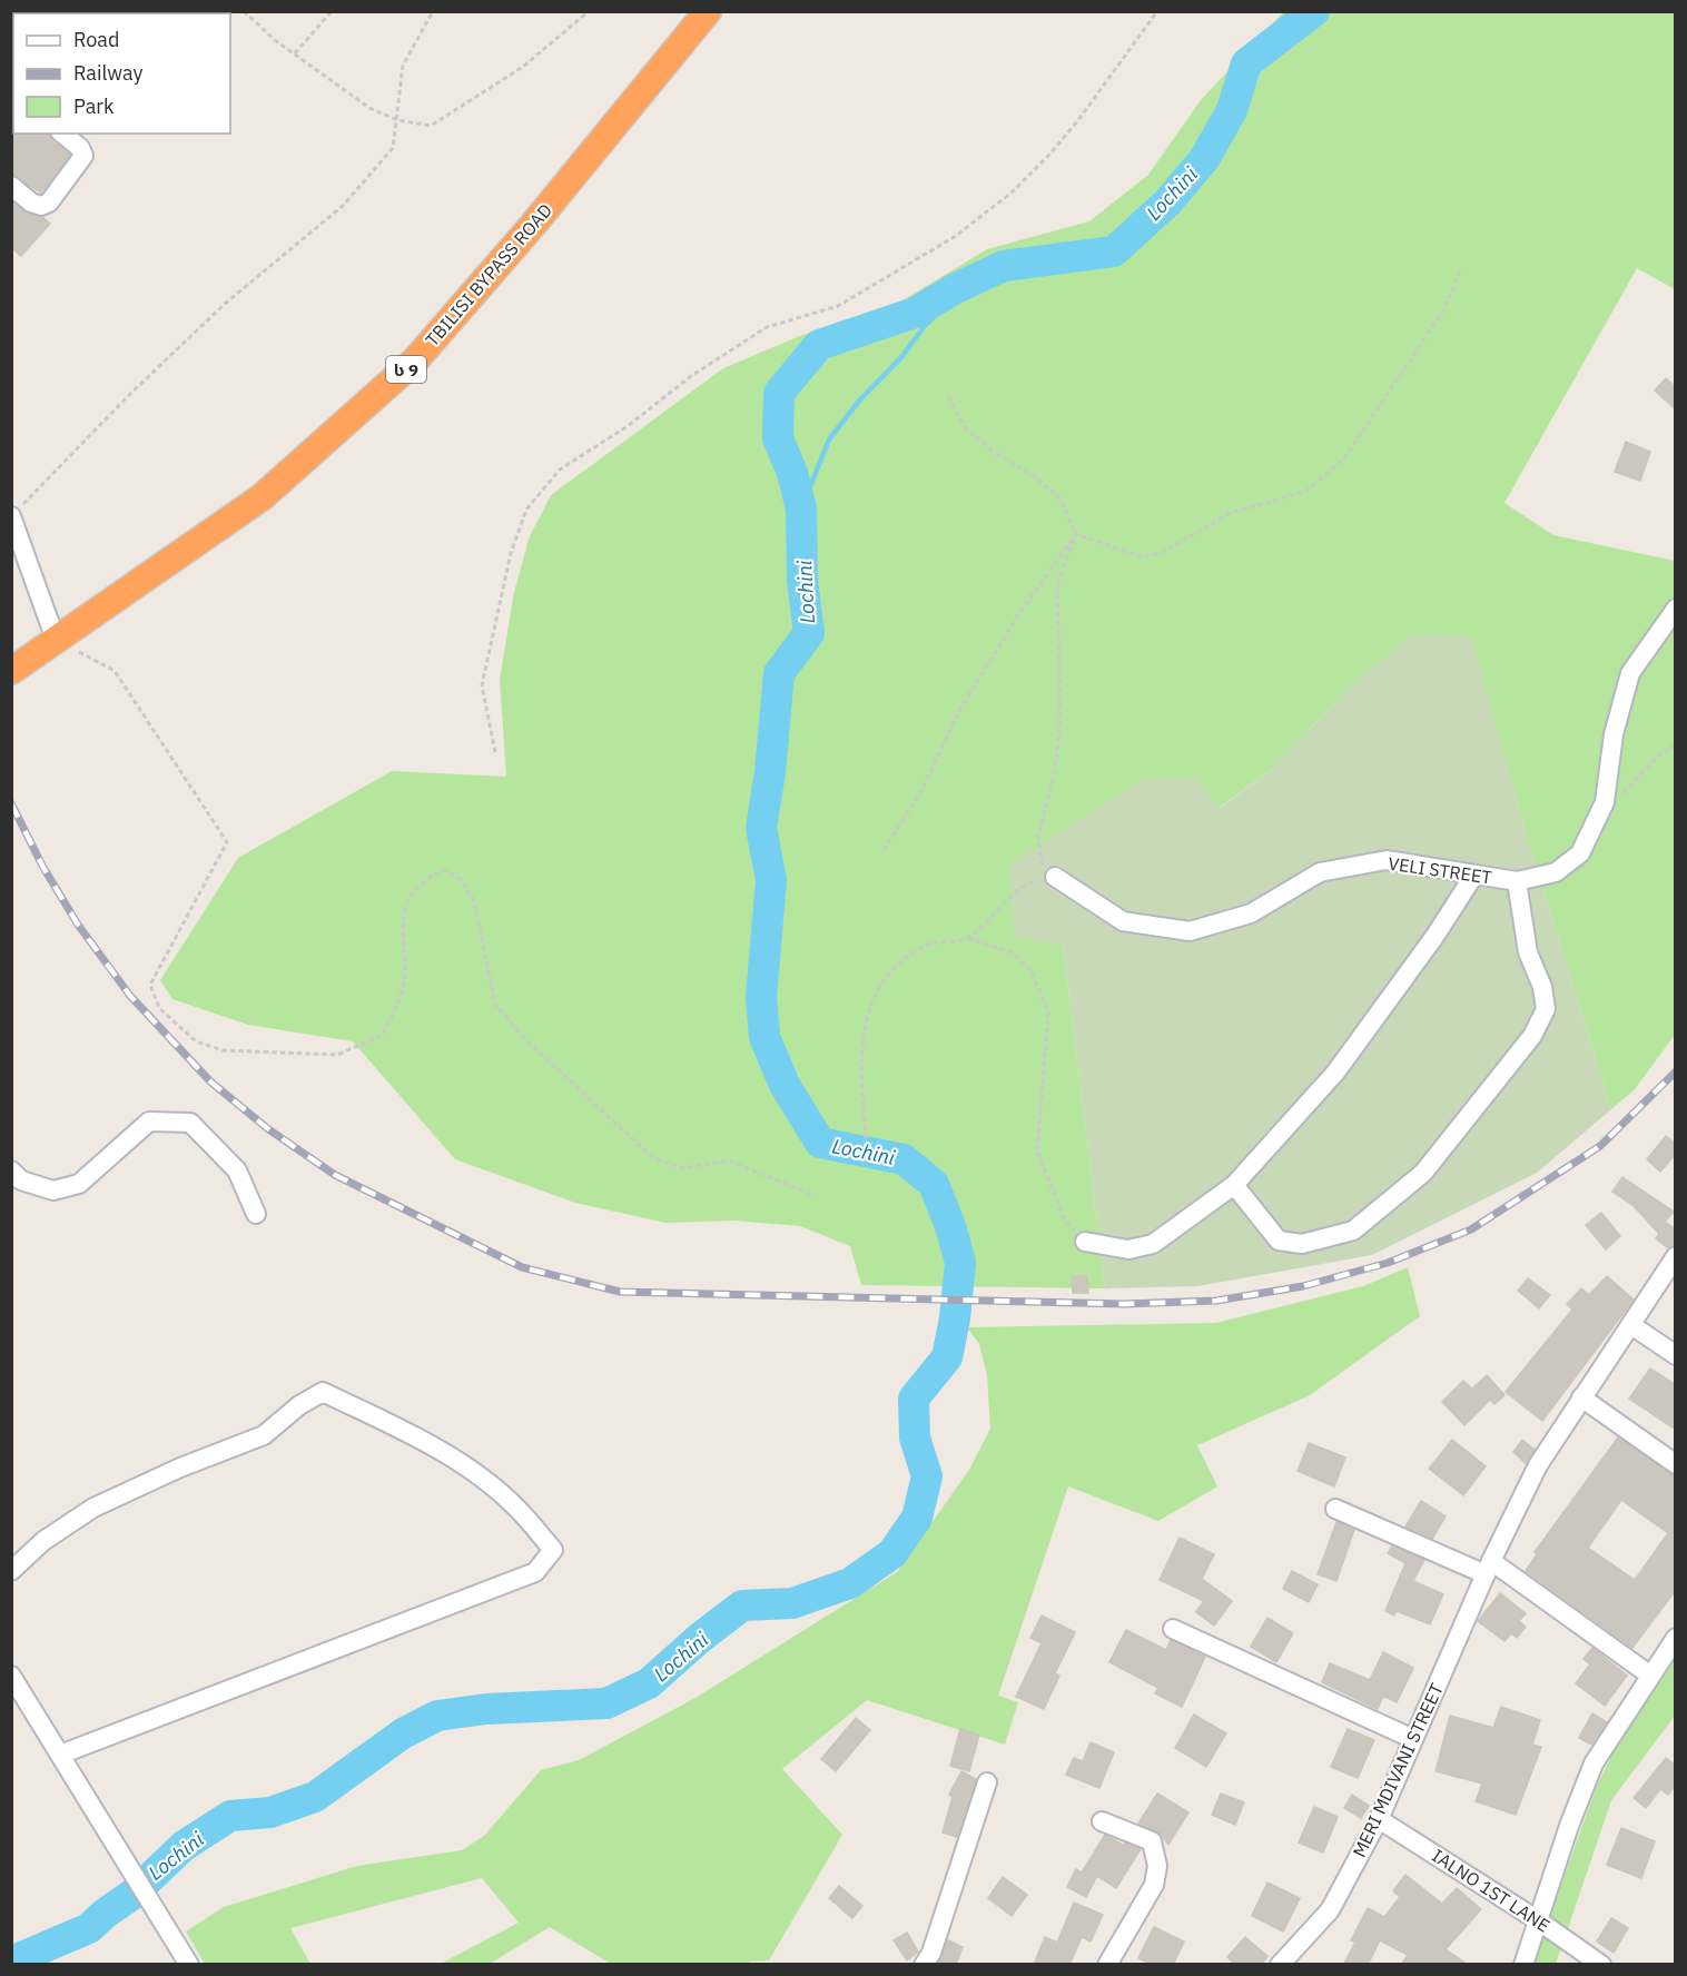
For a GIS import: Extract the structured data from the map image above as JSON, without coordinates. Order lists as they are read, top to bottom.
{
  "streets": {
    "highway": ["TBILISI BYPASS ROAD", "ს 9"],
    "street": ["VELI STREET", "MERI MDIVANI STREET", "IALNO 1ST LANE"]
  },
  "crossings": [
    ["MERI MDIVANI STREET", "IALNO 1ST LANE"]
  ],
  "water": ["Lochini"],
  "legend": ["Road", "Railway", "Park"]
}
